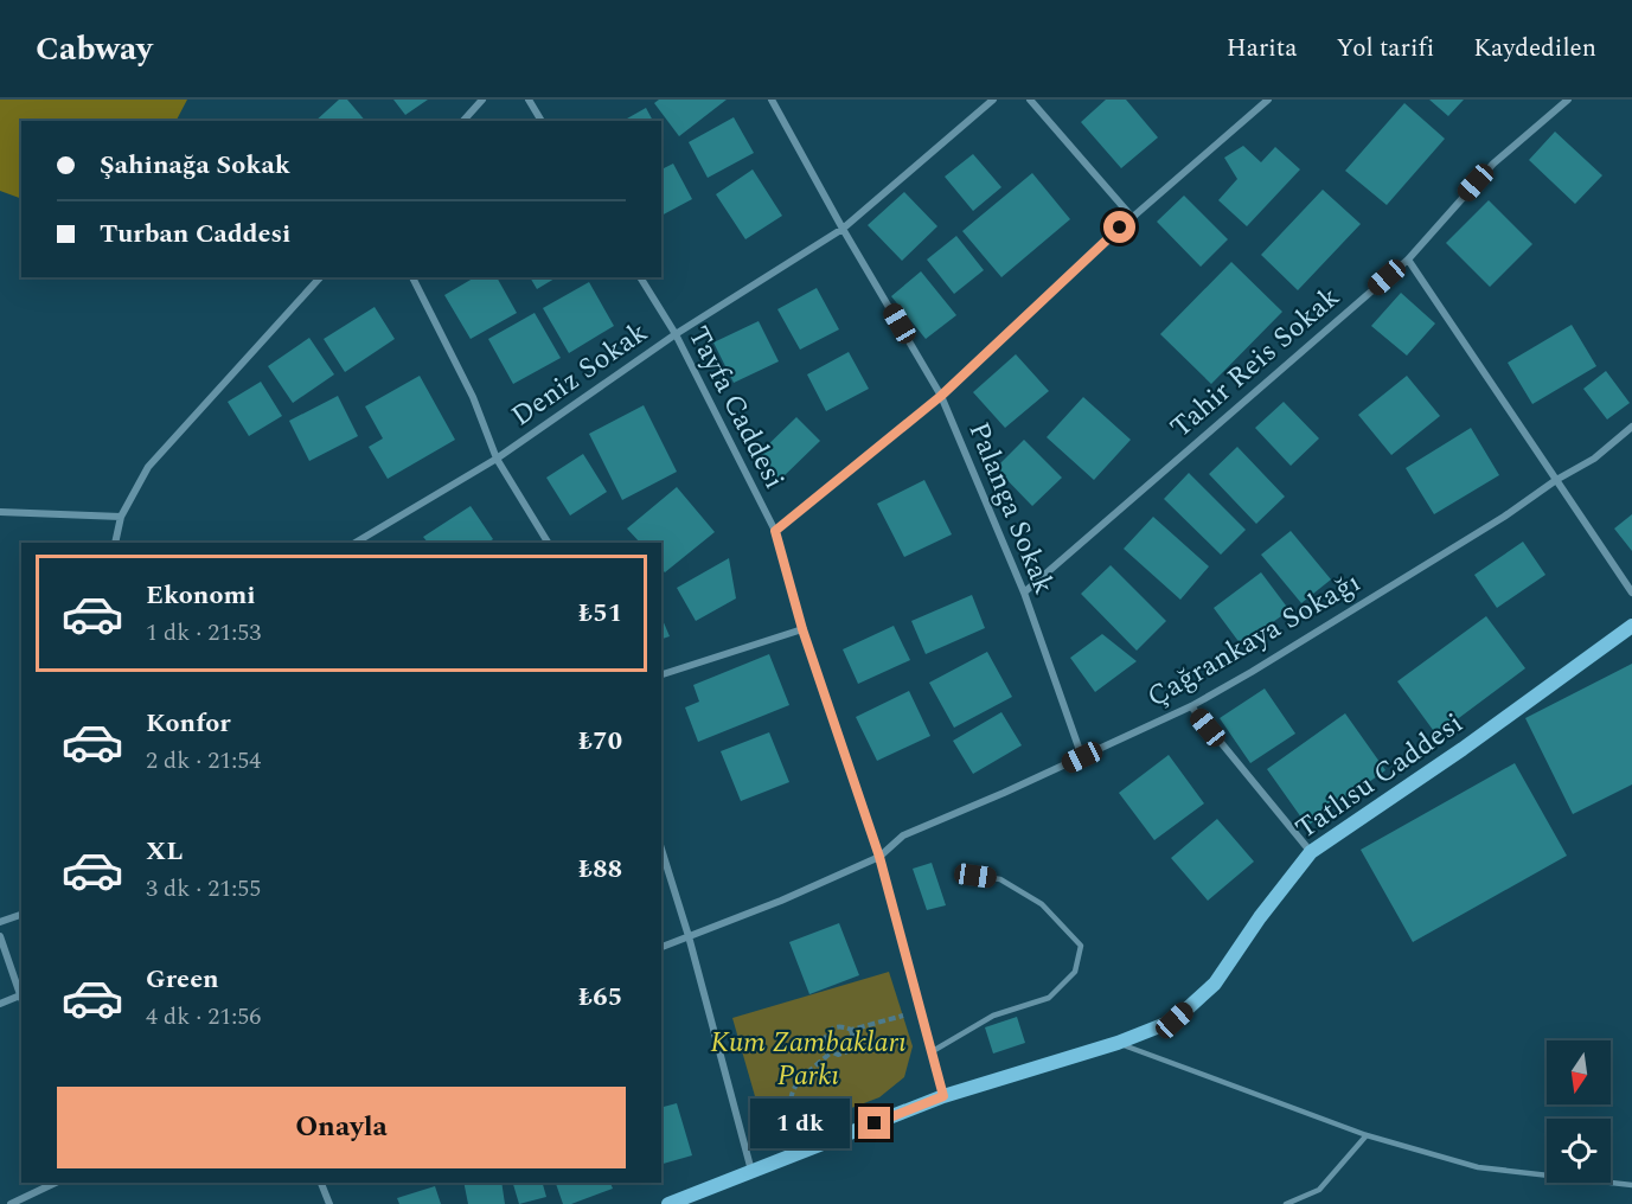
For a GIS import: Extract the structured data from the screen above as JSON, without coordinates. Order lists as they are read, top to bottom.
{
  "streets": {
    "main road": ["Tatlısu Caddesi"],
    "street": [
      "Tahir Reis Sokak",
      "Deniz Sokak",
      "Tayfa Caddesi",
      "Palanga Sokak",
      "Çağrankaya Sokağı"
    ]
  },
  "crossings": [
    ["Tahir Reis Sokak", "Palanga Sokak"],
    ["Deniz Sokak", "Tayfa Caddesi"],
    ["Deniz Sokak", "Palanga Sokak"],
    ["Tayfa Caddesi", "Çağrankaya Sokağı"],
    ["Tayfa Caddesi", "Tatlısu Caddesi"],
    ["Palanga Sokak", "Çağrankaya Sokağı"]
  ],
  "parks": ["Kum Zambakları Parkı"],
  "north": "bottom",
  "page": {
    "header": "Cabway",
    "nav": ["Harita", "Yol tarifi", "Kaydedilen"],
    "banner": ["Şahinağa Sokak", "Turban Caddesi"],
    "list": [
      {
        "name": "Ekonomi",
        "note": "1 dk · 21:53",
        "value": "₺51"
      },
      {
        "name": "Konfor",
        "note": "2 dk · 21:54",
        "value": "₺70"
      },
      {
        "name": "XL",
        "note": "3 dk · 21:55",
        "value": "₺88"
      },
      {
        "name": "Green",
        "note": "4 dk · 21:56",
        "value": "₺65"
      }
    ],
    "buttons": "Onayla",
    "bubble": "1 dk"
  }
}
